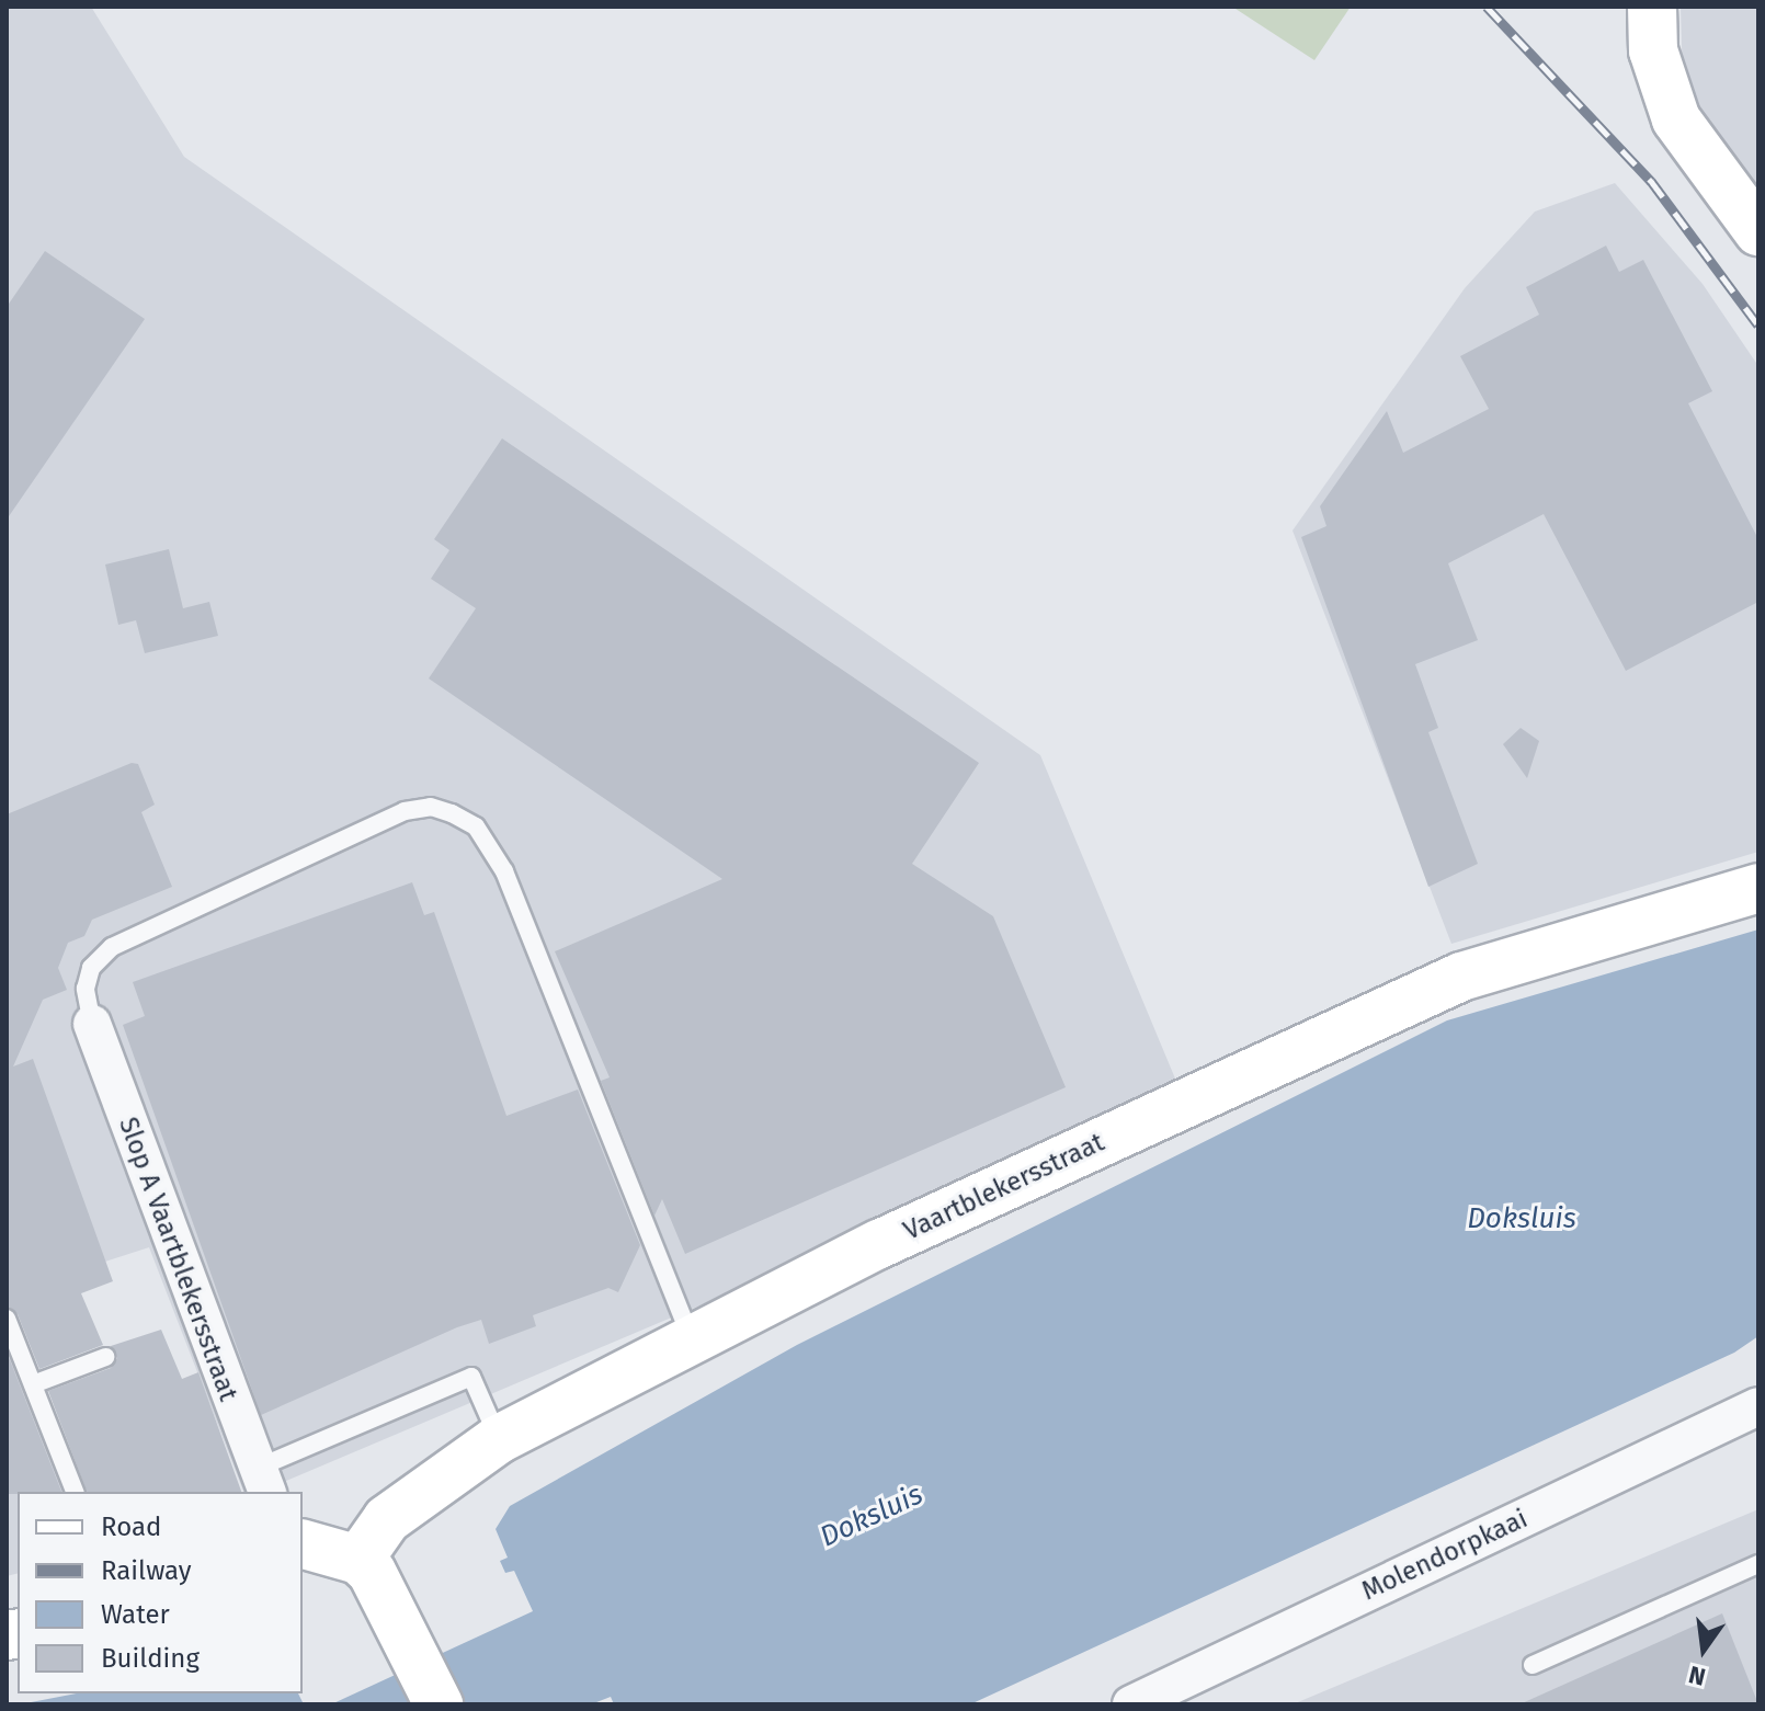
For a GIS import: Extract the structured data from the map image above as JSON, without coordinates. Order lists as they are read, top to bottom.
{
  "streets": {
    "street": ["Vaartblekersstraat", "Slop A Vaartblekersstraat", "Molendorpkaai"]
  },
  "water": ["Doksluis"],
  "legend": [
    "Road",
    "Railway",
    "Water",
    "Building"
  ],
  "north": "bottom"
}
